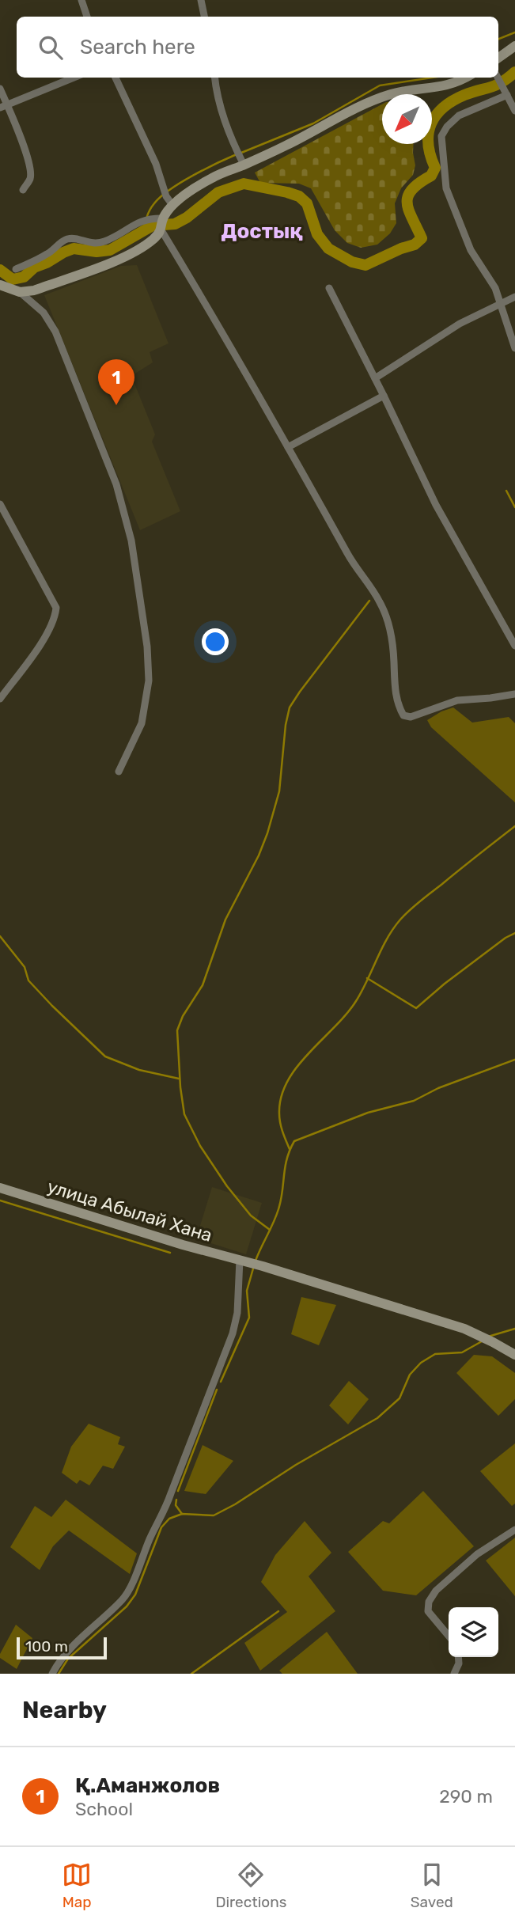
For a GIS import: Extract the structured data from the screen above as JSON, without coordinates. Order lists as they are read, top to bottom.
{
  "streets": {
    "main road": ["улица Абылай Хана"]
  },
  "districts": ["Достық"],
  "scale_bar": "100 m",
  "north": "bottom left",
  "page": {
    "search": "Search here",
    "pins": "1",
    "scale": "100 m",
    "heading": "Nearby",
    "list": [
      {
        "mark": "1",
        "name": "Қ.Аманжолов",
        "note": "School",
        "value": "290 m"
      }
    ],
    "nav": ["Map", "Directions", "Saved"]
  }
}
